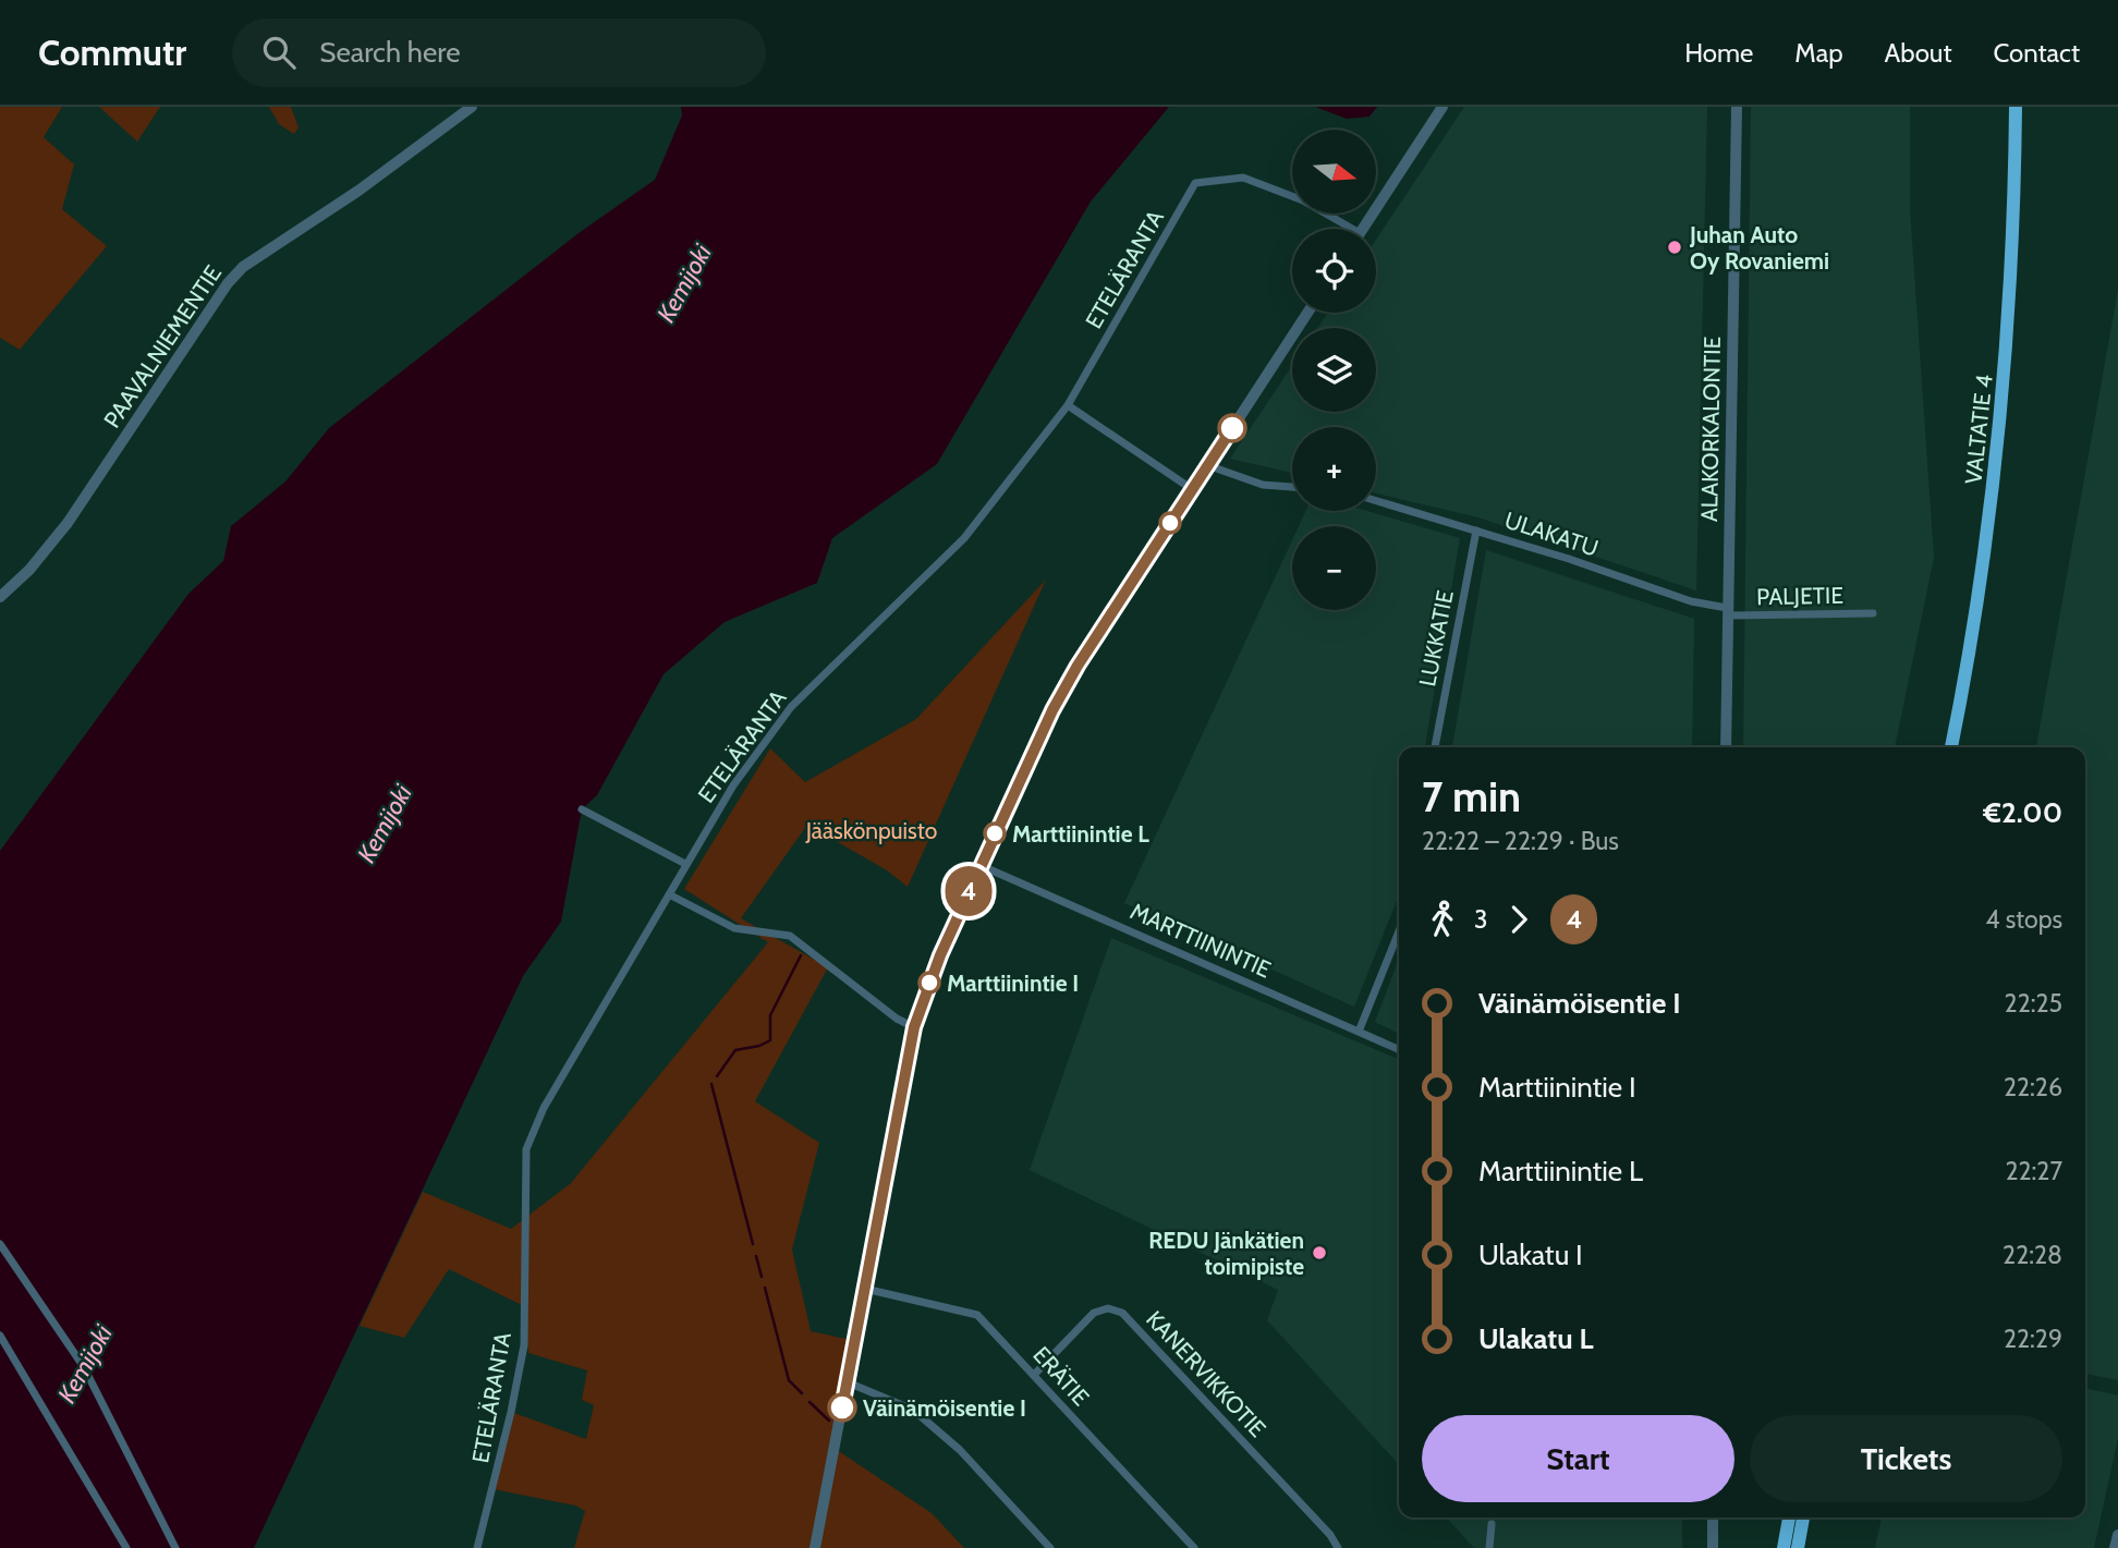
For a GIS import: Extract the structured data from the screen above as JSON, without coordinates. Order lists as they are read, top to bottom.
{
  "streets": {
    "highway": ["VALTATIE 4"],
    "street": [
      "ETELÄRANTA",
      "PAAVALNIEMENTIE",
      "ALAKORKALONTIE",
      "ULAKATU",
      "PALJETIE",
      "LUKKATIE",
      "MARTTIININTIE",
      "KANERVIKKOTIE",
      "ERÄTIE"
    ]
  },
  "crossings": [
    ["ALAKORKALONTIE", "ULAKATU"],
    ["ALAKORKALONTIE", "PALJETIE"],
    ["ULAKATU", "PALJETIE"],
    ["ULAKATU", "LUKKATIE"],
    ["KANERVIKKOTIE", "ERÄTIE"]
  ],
  "water": ["Kemijoki"],
  "parks": ["Jääskönpuisto"],
  "places": [
    "Juhan Auto Oy Rovaniemi",
    "Marttiinintie L",
    "Marttiinintie I",
    "REDU Jänkätien toimipiste",
    "Väinämöisentie I"
  ],
  "lines": ["bus line 4"],
  "north": "right",
  "page": {
    "header": "Commutr",
    "search": "Search here",
    "nav": [
      "Home",
      "Map",
      "About",
      "Contact"
    ],
    "on_map": "4",
    "map_buttons": ["+", "−"],
    "heading": ["7 min", "22:22 – 22:29 · Bus", "€2.00"],
    "legs": ["3", "4", "4 stops"],
    "list": [
      {
        "name": "Väinämöisentie I",
        "value": "22:25"
      },
      {
        "name": "Marttiinintie I",
        "value": "22:26"
      },
      {
        "name": "Marttiinintie L",
        "value": "22:27"
      },
      {
        "name": "Ulakatu I",
        "value": "22:28"
      },
      {
        "name": "Ulakatu L",
        "value": "22:29"
      }
    ],
    "buttons": ["Start", "Tickets"]
  }
}
